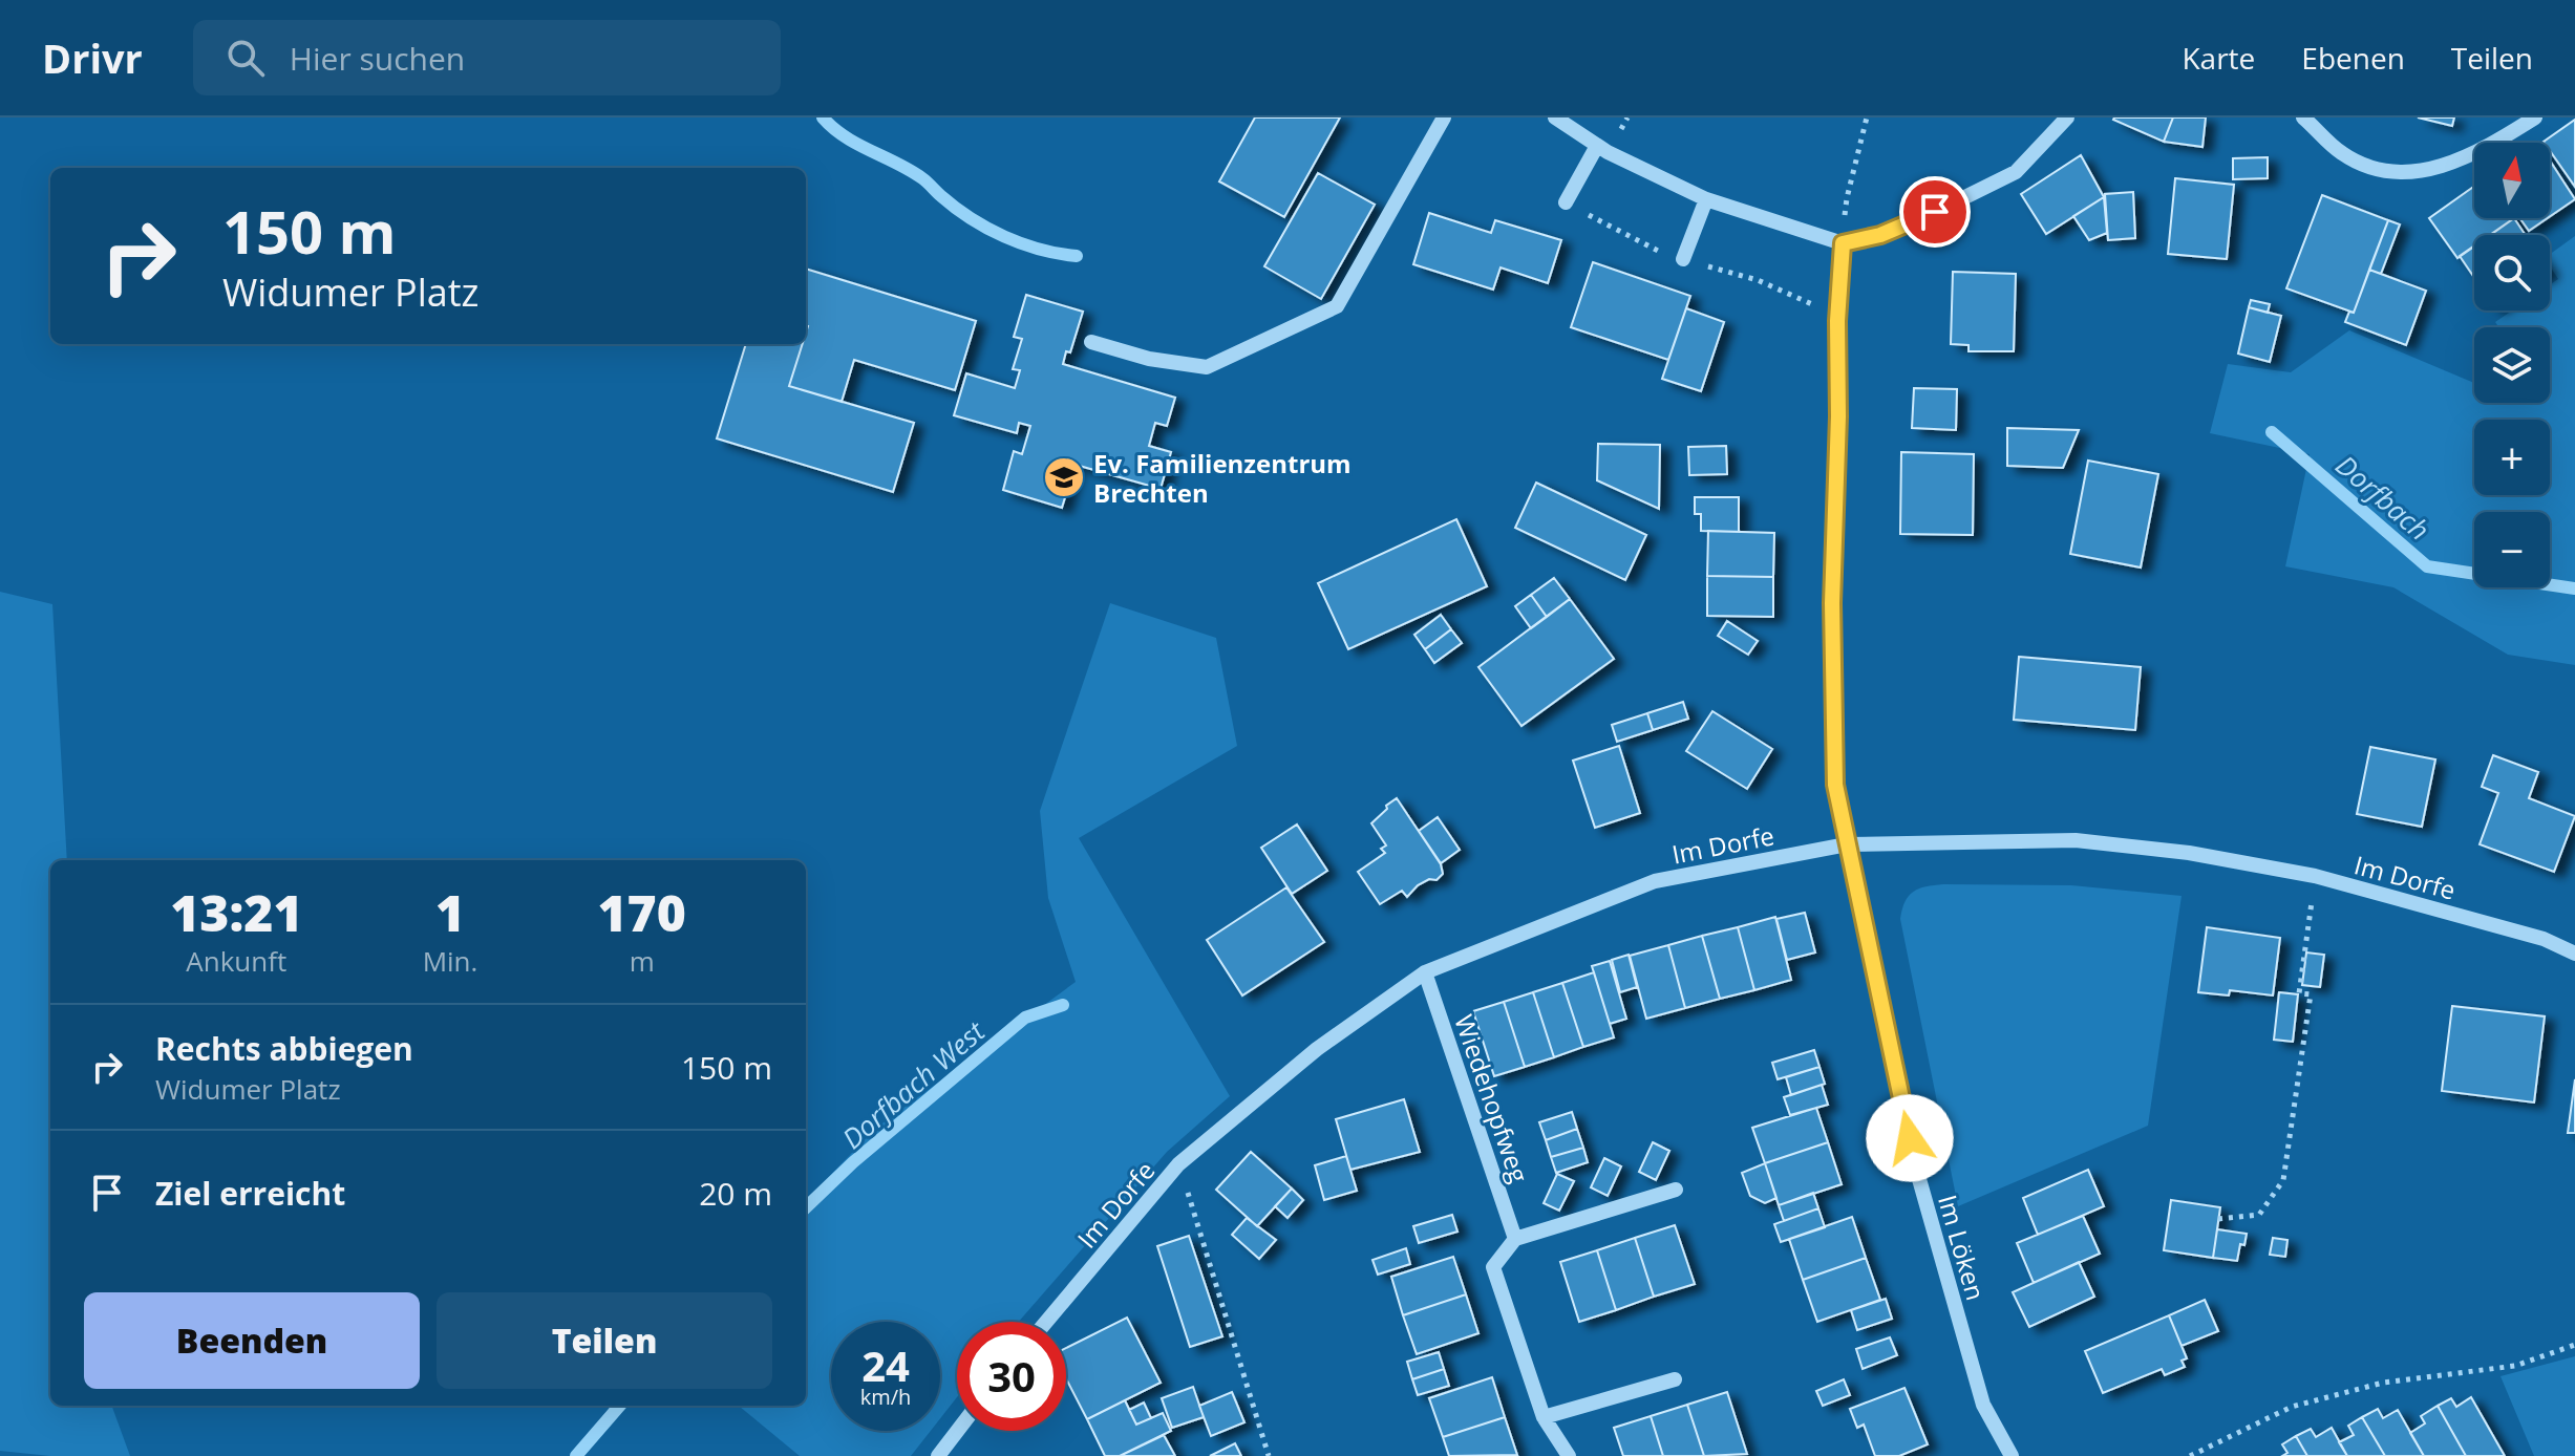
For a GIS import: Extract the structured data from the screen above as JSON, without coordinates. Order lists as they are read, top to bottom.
{
  "streets": {
    "street": ["Im Dorfe", "Wiedehopfweg", "Im Löken"]
  },
  "crossings": [
    ["Im Dorfe", "Wiedehopfweg"],
    ["Im Dorfe", "Im Löken"]
  ],
  "water": ["Dorfbach", "Dorfbach West"],
  "places": {
    "school or university": ["Ev. Familienzentrum Brechten"]
  },
  "north": "top",
  "page": {
    "header": "Drivr",
    "search": "Hier suchen",
    "nav": ["Karte", "Ebenen", "Teilen"],
    "map_buttons": ["+", "−"],
    "turn": ["150 m", "Widumer Platz"],
    "eta": [
      "13:21",
      "Ankunft",
      "1",
      "Min.",
      "170",
      "m"
    ],
    "list": [
      {
        "name": "Rechts abbiegen",
        "note": "Widumer Platz",
        "value": "150 m"
      },
      {
        "name": "Ziel erreicht",
        "value": "20 m"
      }
    ],
    "buttons": ["Beenden", "Teilen"],
    "speed": "24 km/h",
    "limit": "30"
  }
}
